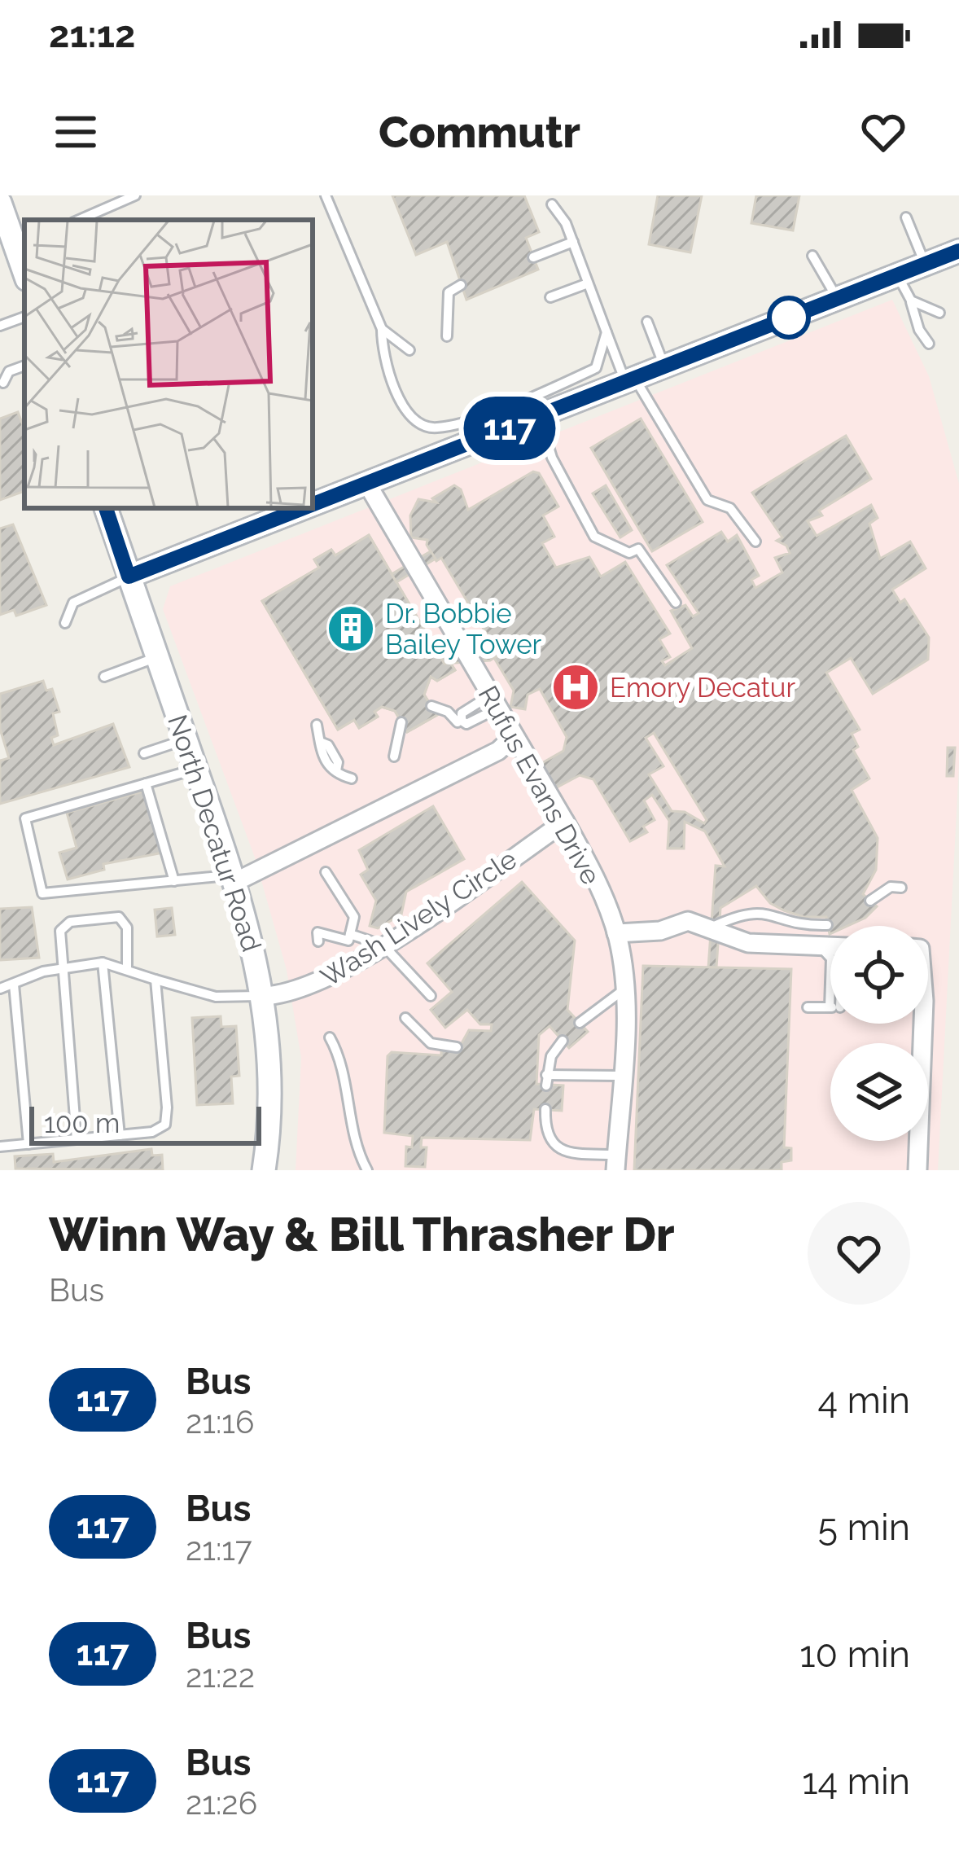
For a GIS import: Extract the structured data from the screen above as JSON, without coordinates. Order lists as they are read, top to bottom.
{
  "streets": {
    "street": ["Rufus Evans Drive", "North Decatur Road", "Wash Lively Circle"]
  },
  "crossings": [
    ["Rufus Evans Drive", "Wash Lively Circle"],
    ["North Decatur Road", "Wash Lively Circle"]
  ],
  "places": {
    "building": ["Dr. Bobbie Bailey Tower"],
    "hospital": ["Emory Decatur"]
  },
  "lines": ["bus line 117"],
  "scale_bar": "100 m",
  "page": {
    "status": "21:12",
    "header": "Commutr",
    "on_map": "117",
    "scale": "100 m",
    "heading": ["Winn Way & Bill Thrasher Dr", "Bus"],
    "list": [
      {
        "mark": "117",
        "name": "Bus",
        "note": "21:16",
        "value": "4 min"
      },
      {
        "mark": "117",
        "name": "Bus",
        "note": "21:17",
        "value": "5 min"
      },
      {
        "mark": "117",
        "name": "Bus",
        "note": "21:22",
        "value": "10 min"
      },
      {
        "mark": "117",
        "name": "Bus",
        "note": "21:26",
        "value": "14 min"
      }
    ]
  }
}
